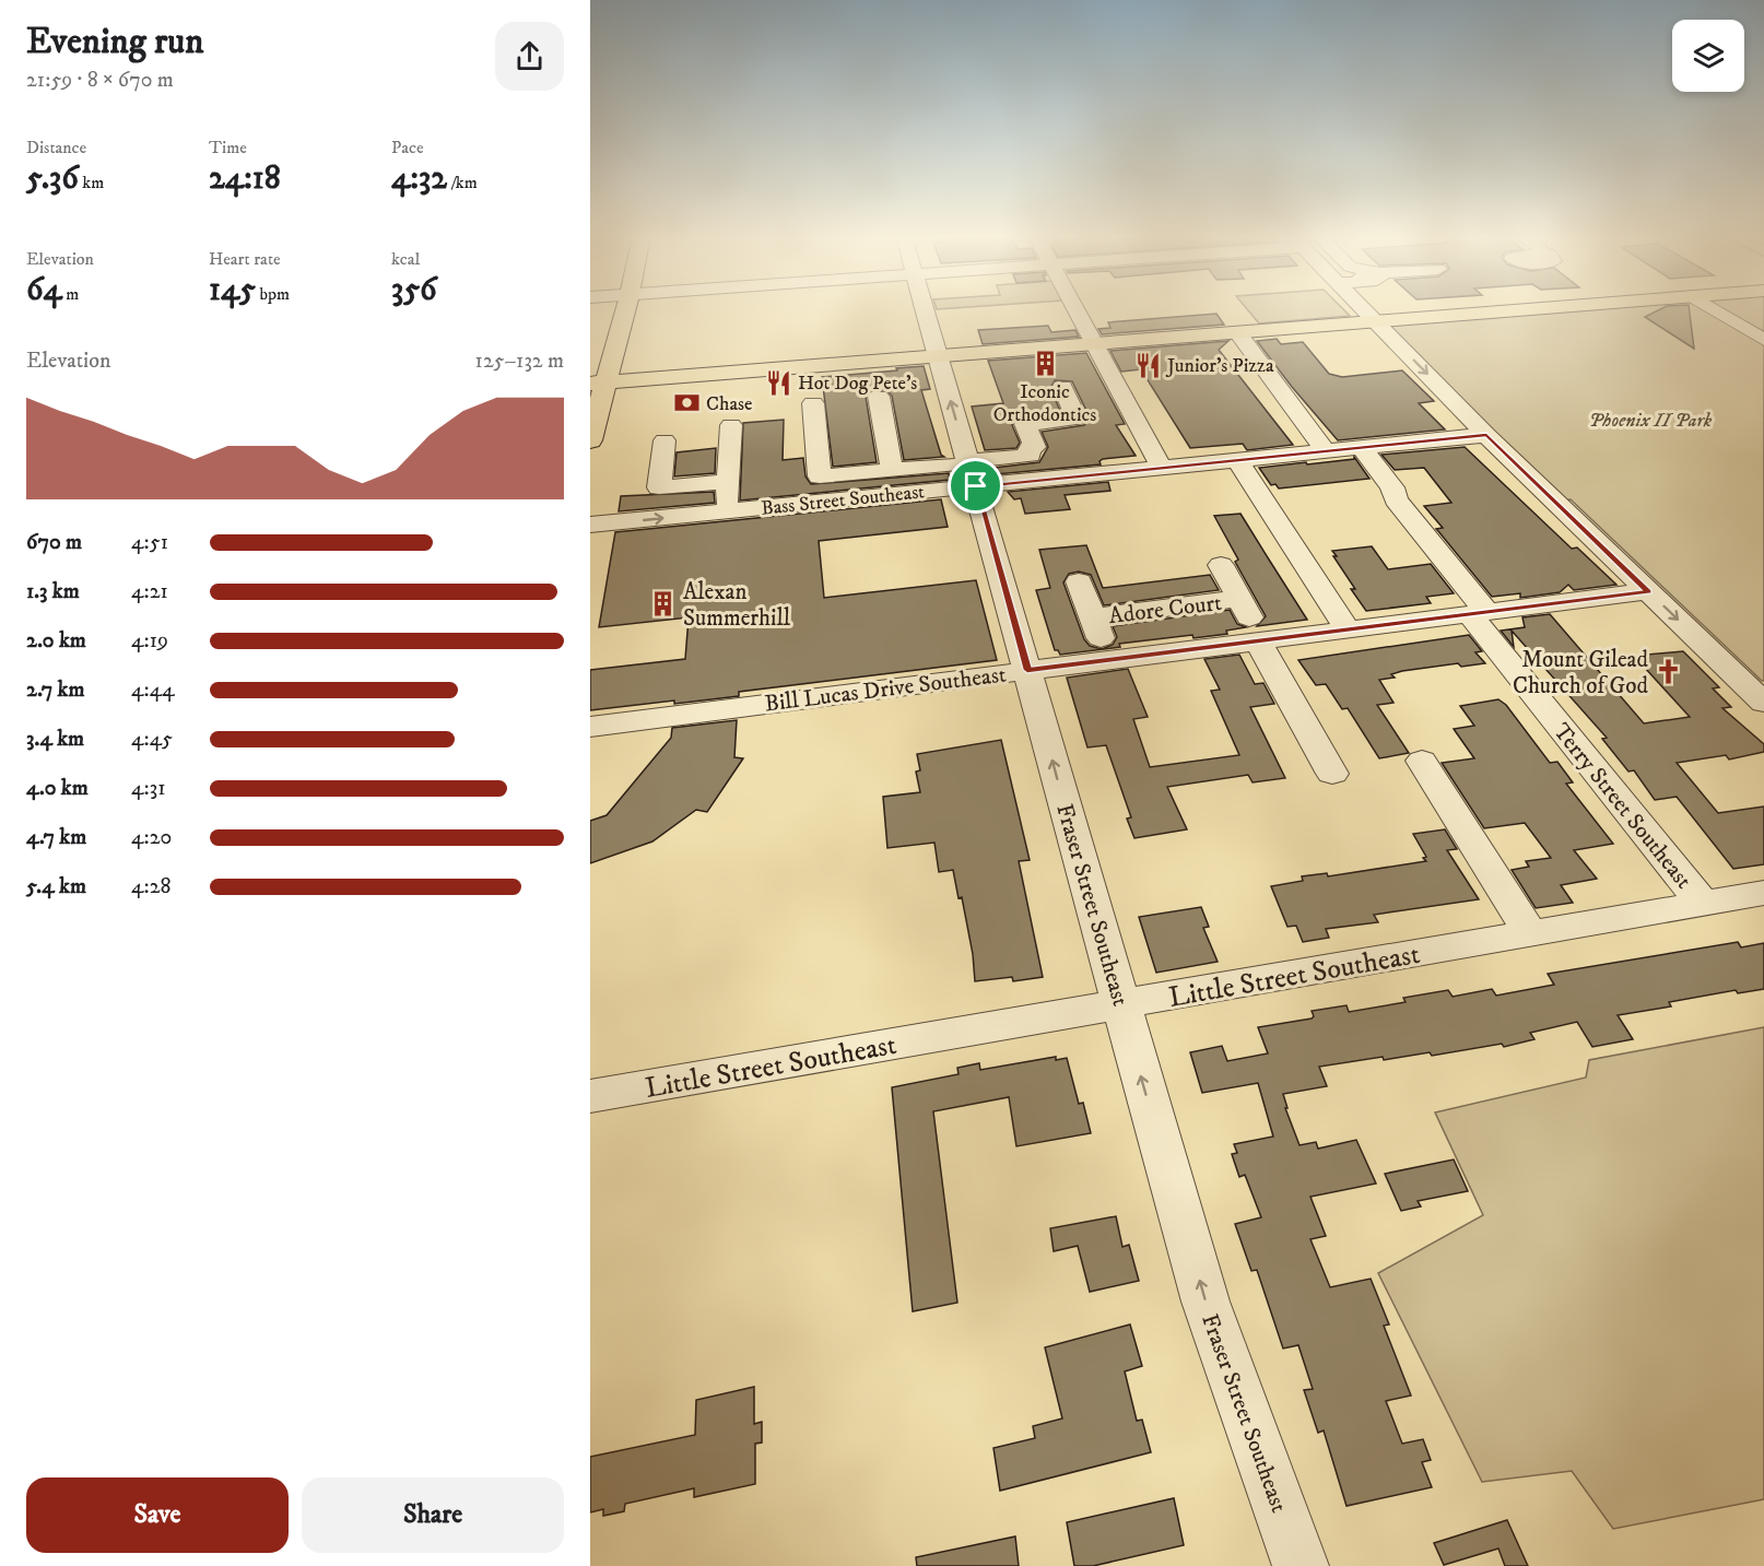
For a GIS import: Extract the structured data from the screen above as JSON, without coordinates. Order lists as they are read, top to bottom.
{
  "streets": {
    "street": [
      "Bass Street Southeast",
      "Adore Court",
      "Bill Lucas Drive Southeast",
      "Terry Street Southeast",
      "Fraser Street Southeast",
      "Little Street Southeast"
    ]
  },
  "crossings": [
    ["Bass Street Southeast", "Terry Street Southeast"],
    ["Bass Street Southeast", "Fraser Street Southeast"],
    ["Bill Lucas Drive Southeast", "Terry Street Southeast"],
    ["Bill Lucas Drive Southeast", "Fraser Street Southeast"],
    ["Terry Street Southeast", "Little Street Southeast"],
    ["Fraser Street Southeast", "Little Street Southeast"]
  ],
  "parks": ["Phoenix II Park"],
  "places": {
    "building": ["Iconic Orthodontics", "Alexan Summerhill"],
    "restaurant": ["Junior's Pizza", "Hot Dog Pete's"],
    "bank": ["Chase"],
    "church": ["Mount Gilead Church of God"]
  },
  "page": {
    "heading": ["Evening run", "21:59 · 8 × 670 m"],
    "stats": [
      ["Distance", "5.36 km"],
      ["Time", "24:18"],
      ["Pace", "4:32 /km"],
      ["Elevation", "64 m"],
      ["Heart rate", "145 bpm"],
      ["kcal", "356"]
    ],
    "chart": ["Elevation", "125–132 m"],
    "list": [
      {
        "name": "670 m",
        "note": "4:51"
      },
      {
        "name": "1.3 km",
        "note": "4:21"
      },
      {
        "name": "2.0 km",
        "note": "4:19"
      },
      {
        "name": "2.7 km",
        "note": "4:44"
      },
      {
        "name": "3.4 km",
        "note": "4:45"
      },
      {
        "name": "4.0 km",
        "note": "4:31"
      },
      {
        "name": "4.7 km",
        "note": "4:20"
      },
      {
        "name": "5.4 km",
        "note": "4:28"
      }
    ],
    "buttons": ["Save", "Share"]
  }
}
